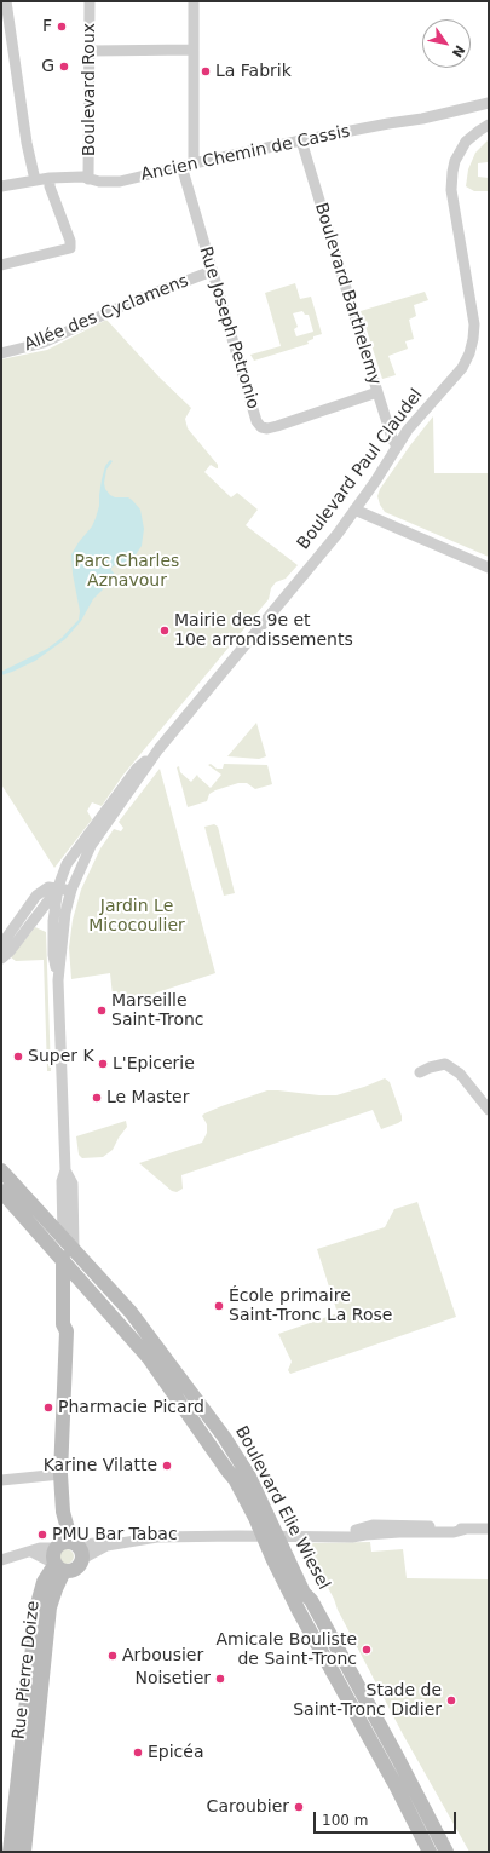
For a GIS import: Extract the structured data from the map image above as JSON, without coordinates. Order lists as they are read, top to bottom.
{
  "streets": {
    "street": [
      "Boulevard Roux",
      "Ancien Chemin de Cassis",
      "Boulevard Barthelemy",
      "Allée des Cyclamens",
      "Rue Joseph Petronio",
      "Boulevard Paul Claudel",
      "Boulevard Elie Wiesel",
      "Rue Pierre Doize"
    ]
  },
  "crossings": [
    ["Boulevard Roux", "Ancien Chemin de Cassis"],
    ["Ancien Chemin de Cassis", "Boulevard Barthelemy"],
    ["Ancien Chemin de Cassis", "Rue Joseph Petronio"],
    ["Boulevard Barthelemy", "Rue Joseph Petronio"],
    ["Boulevard Barthelemy", "Boulevard Paul Claudel"],
    ["Allée des Cyclamens", "Rue Joseph Petronio"],
    ["Boulevard Paul Claudel", "Boulevard Elie Wiesel"],
    ["Boulevard Paul Claudel", "Rue Pierre Doize"]
  ],
  "parks": ["Parc Charles Aznavour", "Jardin Le Micocoulier"],
  "places": [
    "F",
    "G",
    "La Fabrik",
    "Mairie des 9e et 10e arrondissements",
    "Marseille Saint-Tronc",
    "Super K",
    "L'Epicerie",
    "Le Master",
    "École primaire Saint-Tronc La Rose",
    "Pharmacie Picard",
    "Karine Vilatte",
    "PMU Bar Tabac",
    "Amicale Bouliste de Saint-Tronc",
    "Arbousier",
    "Noisetier",
    "Stade de Saint-Tronc Didier",
    "Epicéa",
    "Caroubier"
  ],
  "scale_bar": "100 m",
  "north": "bottom right"
}
